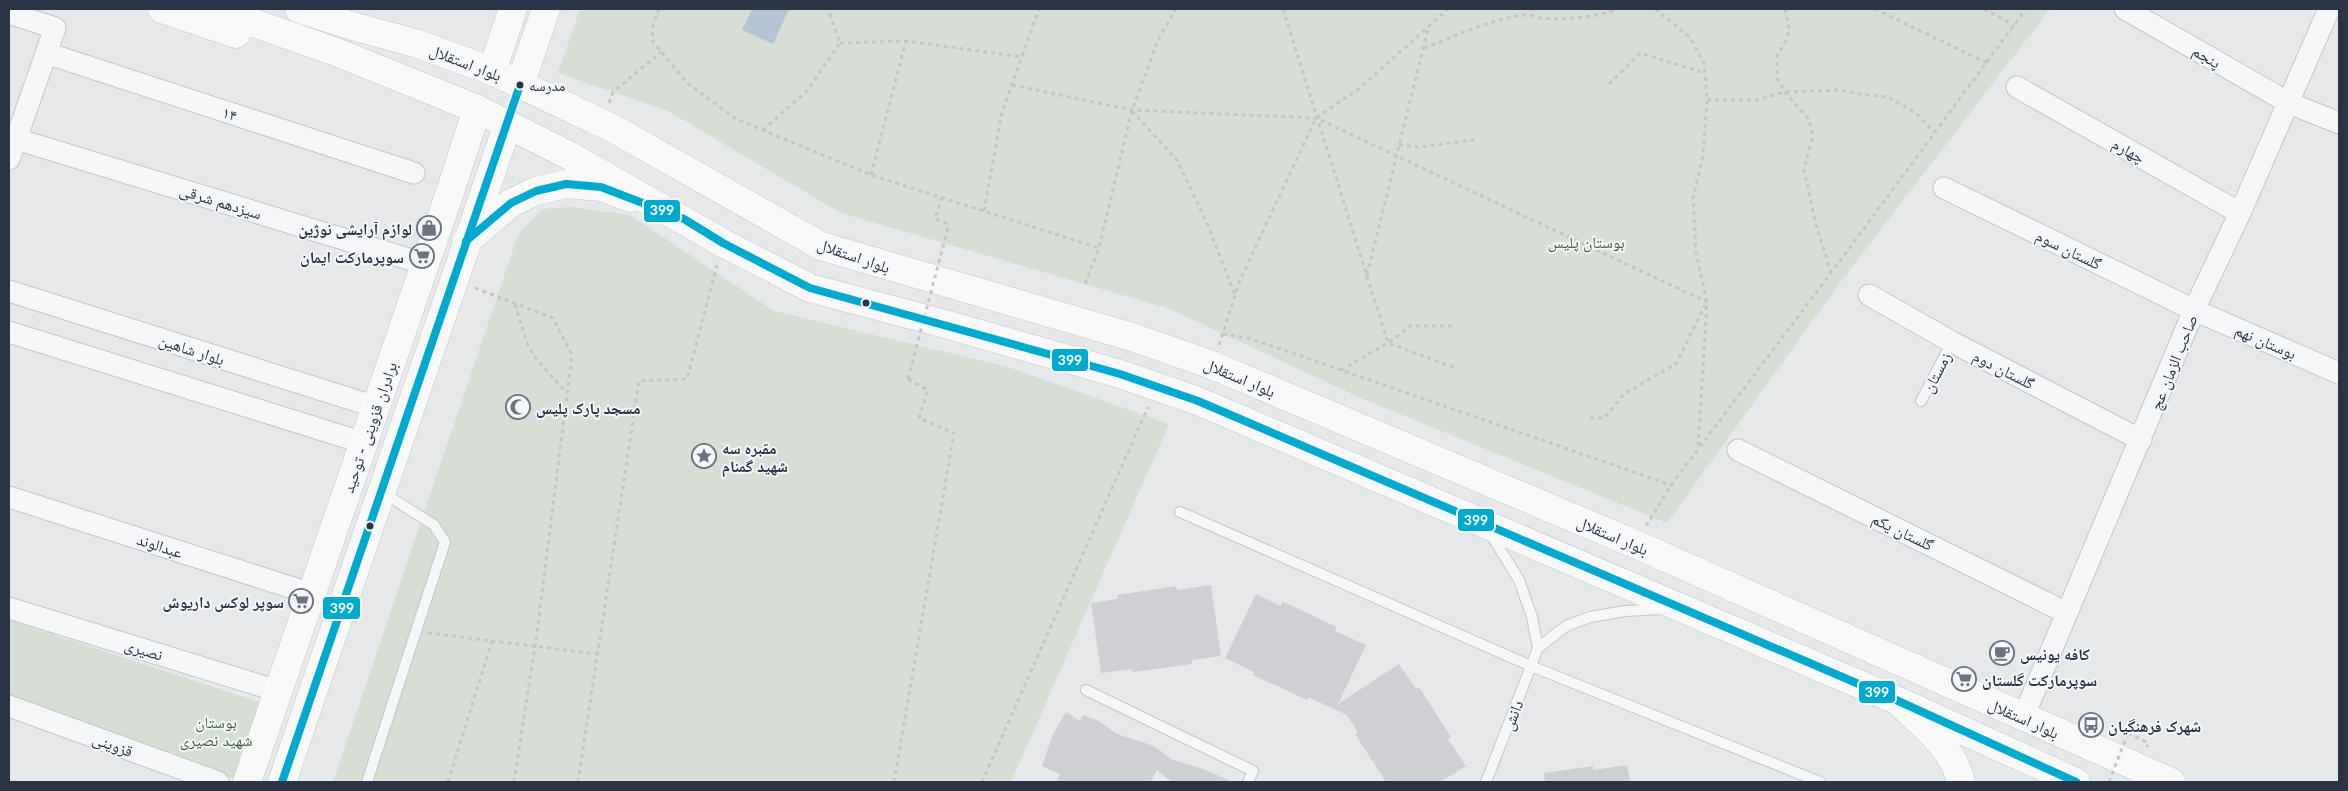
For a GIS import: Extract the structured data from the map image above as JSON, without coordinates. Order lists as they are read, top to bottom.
{
  "streets": {
    "main road": ["بلوار استقلال", "برادران قزوینی - توحید"],
    "street": [
      "پنجم",
      "۱۴",
      "چهارم",
      "سیزدهم شرقی",
      "گلستان سوم",
      "بوستان نهم",
      "بلوار شاهین",
      "صاحب الزمان عج",
      "گلستان دوم",
      "گلستان یکم",
      "عبدالوند",
      "نصیری",
      "قزوینی"
    ],
    "lane": ["زمستان", "دانش"]
  },
  "crossings": [
    ["پنجم", "صاحب الزمان عج"],
    ["بلوار استقلال", "صاحب الزمان عج"],
    ["بلوار استقلال", "برادران قزوینی - توحید"],
    ["چهارم", "صاحب الزمان عج"],
    ["سیزدهم شرقی", "برادران قزوینی - توحید"],
    ["گلستان سوم", "بوستان نهم"],
    ["گلستان سوم", "صاحب الزمان عج"],
    ["بوستان نهم", "صاحب الزمان عج"],
    ["بلوار شاهین", "برادران قزوینی - توحید"],
    ["صاحب الزمان عج", "گلستان دوم"],
    ["صاحب الزمان عج", "گلستان یکم"],
    ["گلستان دوم", "زمستان"],
    ["برادران قزوینی - توحید", "عبدالوند"],
    ["برادران قزوینی - توحید", "نصیری"]
  ],
  "parks": ["بوستان پلیس", "بوستان شهید نصیری"],
  "places": {
    "other": ["مدرسه"],
    "shop": ["لوازم آرایشی نوژین"],
    "supermarket": ["سوپرمارکت ایمان", "سوپر لوکس داریوش", "سوپرمارکت گلستان"],
    "mosque": ["مسجد پارک پلیس"],
    "place": ["مقبره سه شهید گمنام"],
    "cafe": ["کافه یونیس"],
    "bus stop": ["شهرک فرهنگیان"]
  },
  "lines": ["transit line 399"]
}
